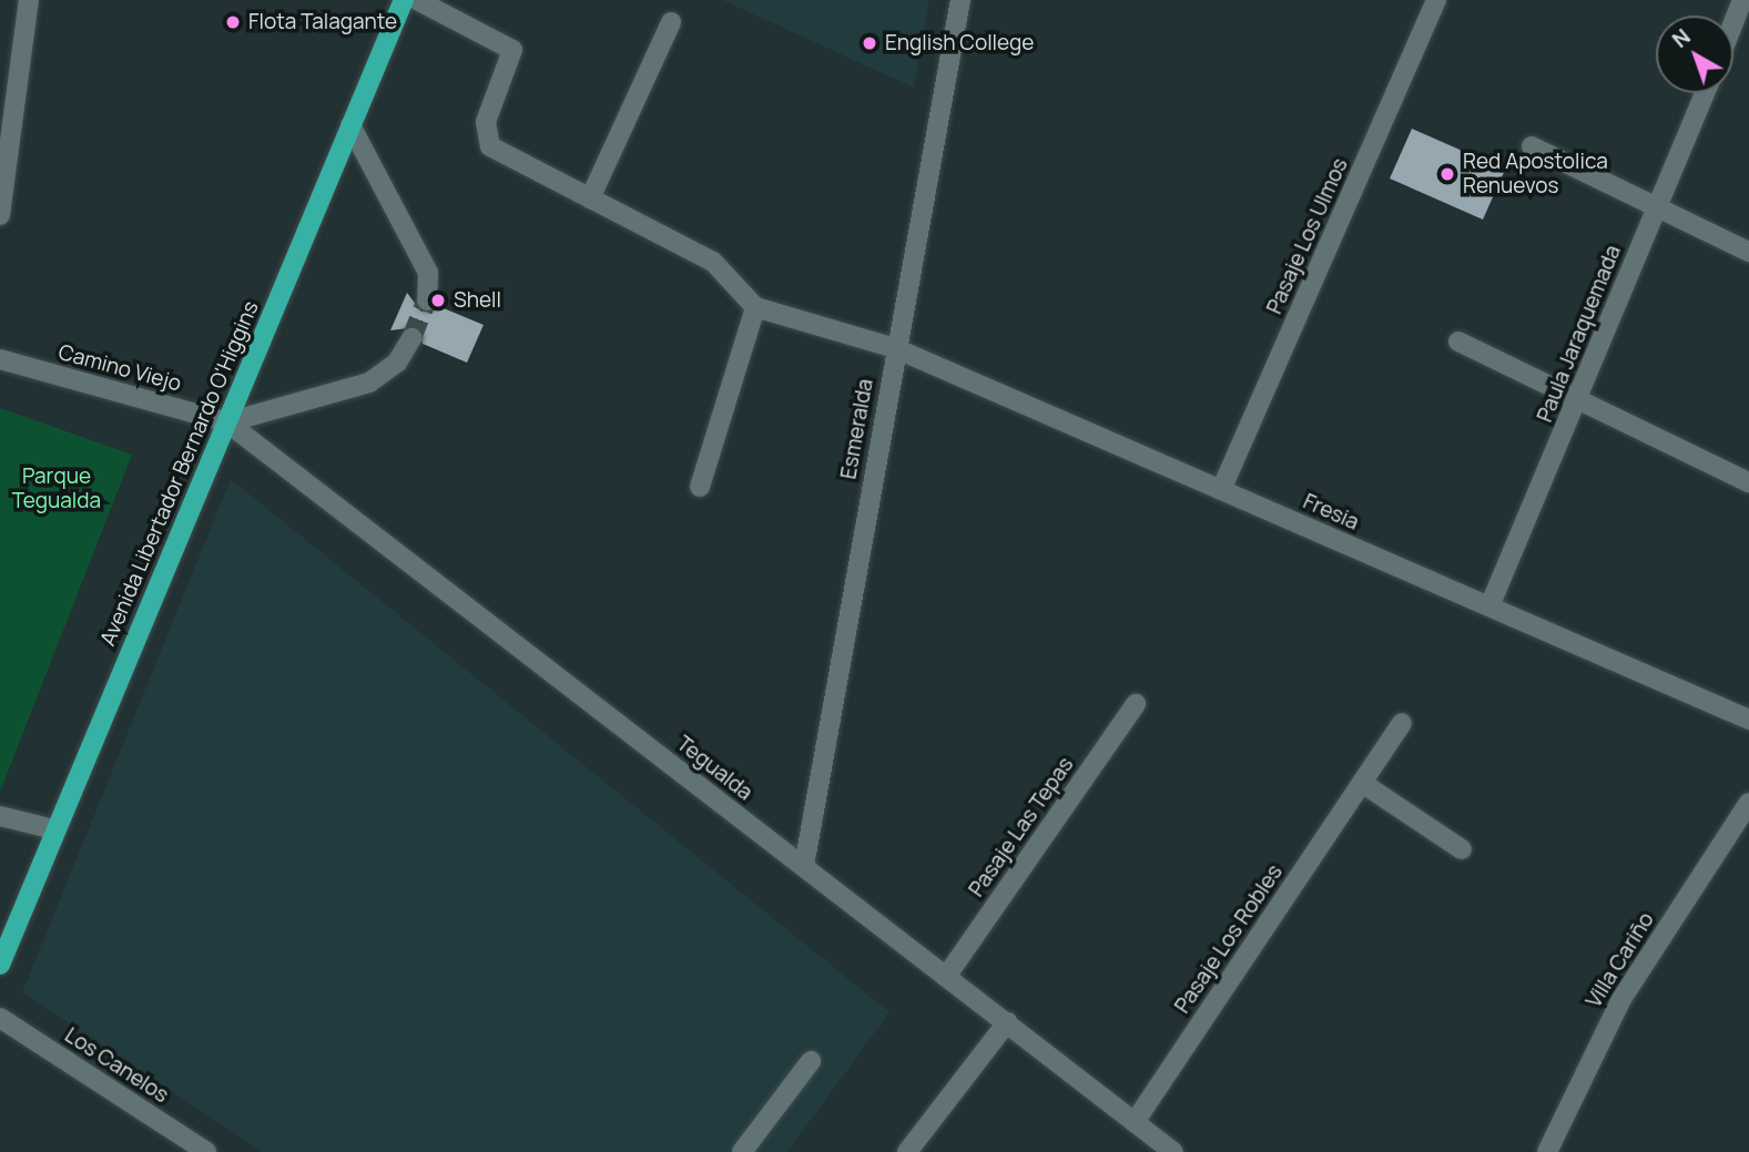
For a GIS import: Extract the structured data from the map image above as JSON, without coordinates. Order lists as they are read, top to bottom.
{
  "streets": {
    "main road": ["Avenida Libertador Bernardo O'Higgins"],
    "street": [
      "Pasaje Los Ulmos",
      "Paula Jaraquemada",
      "Camino Viejo",
      "Esmeralda",
      "Fresia",
      "Tegualda",
      "Pasaje Las Tepas",
      "Pasaje Los Robles",
      "Villa Cariño",
      "Los Canelos"
    ]
  },
  "crossings": [
    ["Pasaje Los Ulmos", "Fresia"],
    ["Paula Jaraquemada", "Fresia"],
    ["Camino Viejo", "Avenida Libertador Bernardo O'Higgins"],
    ["Camino Viejo", "Tegualda"],
    ["Esmeralda", "Fresia"],
    ["Esmeralda", "Tegualda"],
    ["Avenida Libertador Bernardo O'Higgins", "Tegualda"],
    ["Tegualda", "Pasaje Las Tepas"],
    ["Tegualda", "Pasaje Los Robles"]
  ],
  "parks": ["Parque Tegualda"],
  "places": [
    "Flota Talagante",
    "English College",
    "Red Apostolica Renuevos",
    "Shell"
  ],
  "north": "top left"
}
